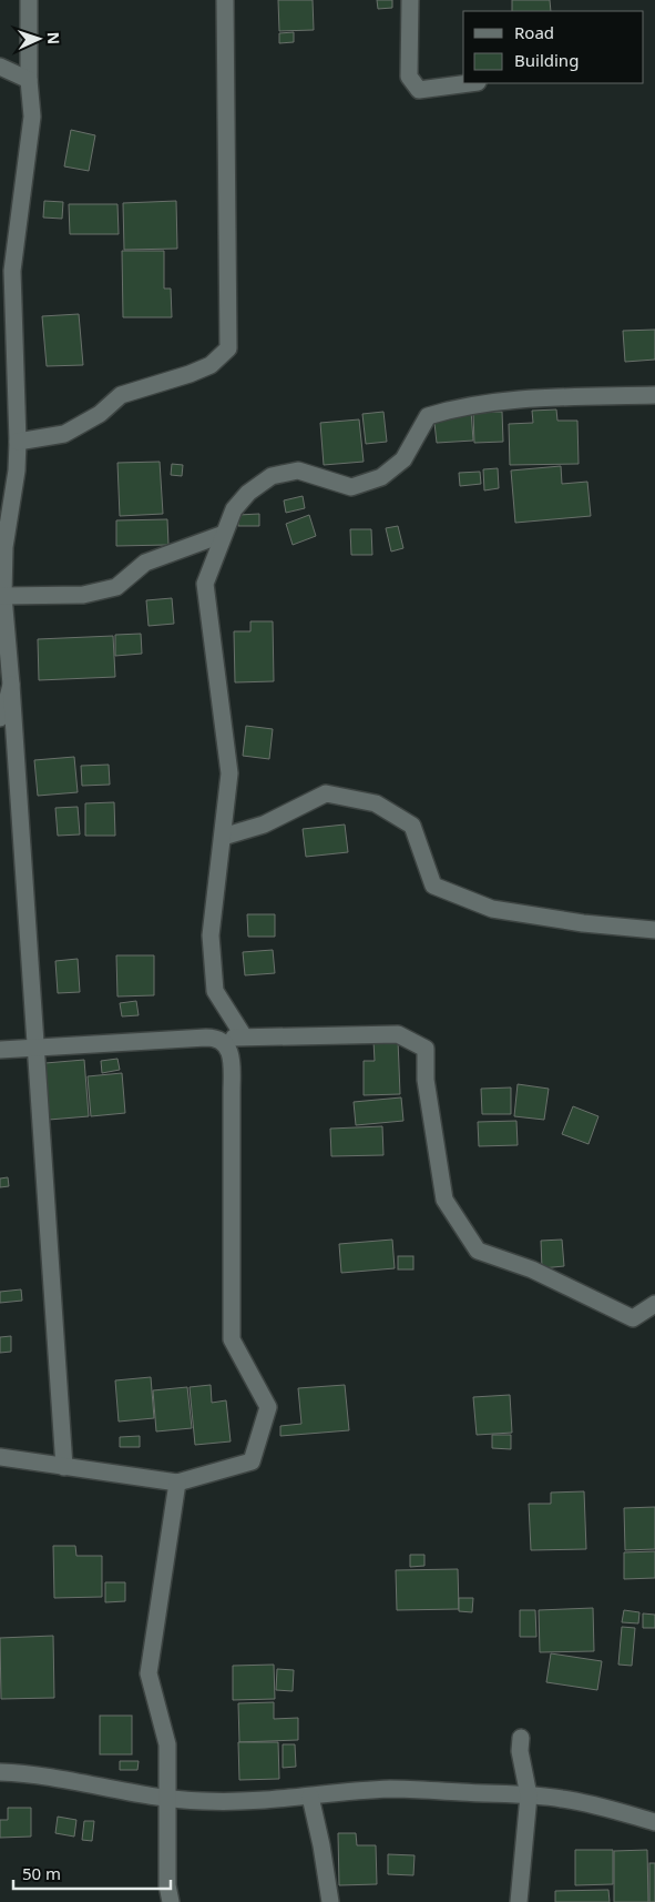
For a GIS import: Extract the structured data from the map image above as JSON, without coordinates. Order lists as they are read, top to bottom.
{
  "legend": ["Road", "Building"],
  "scale_bar": "50 m",
  "north": "right"
}
